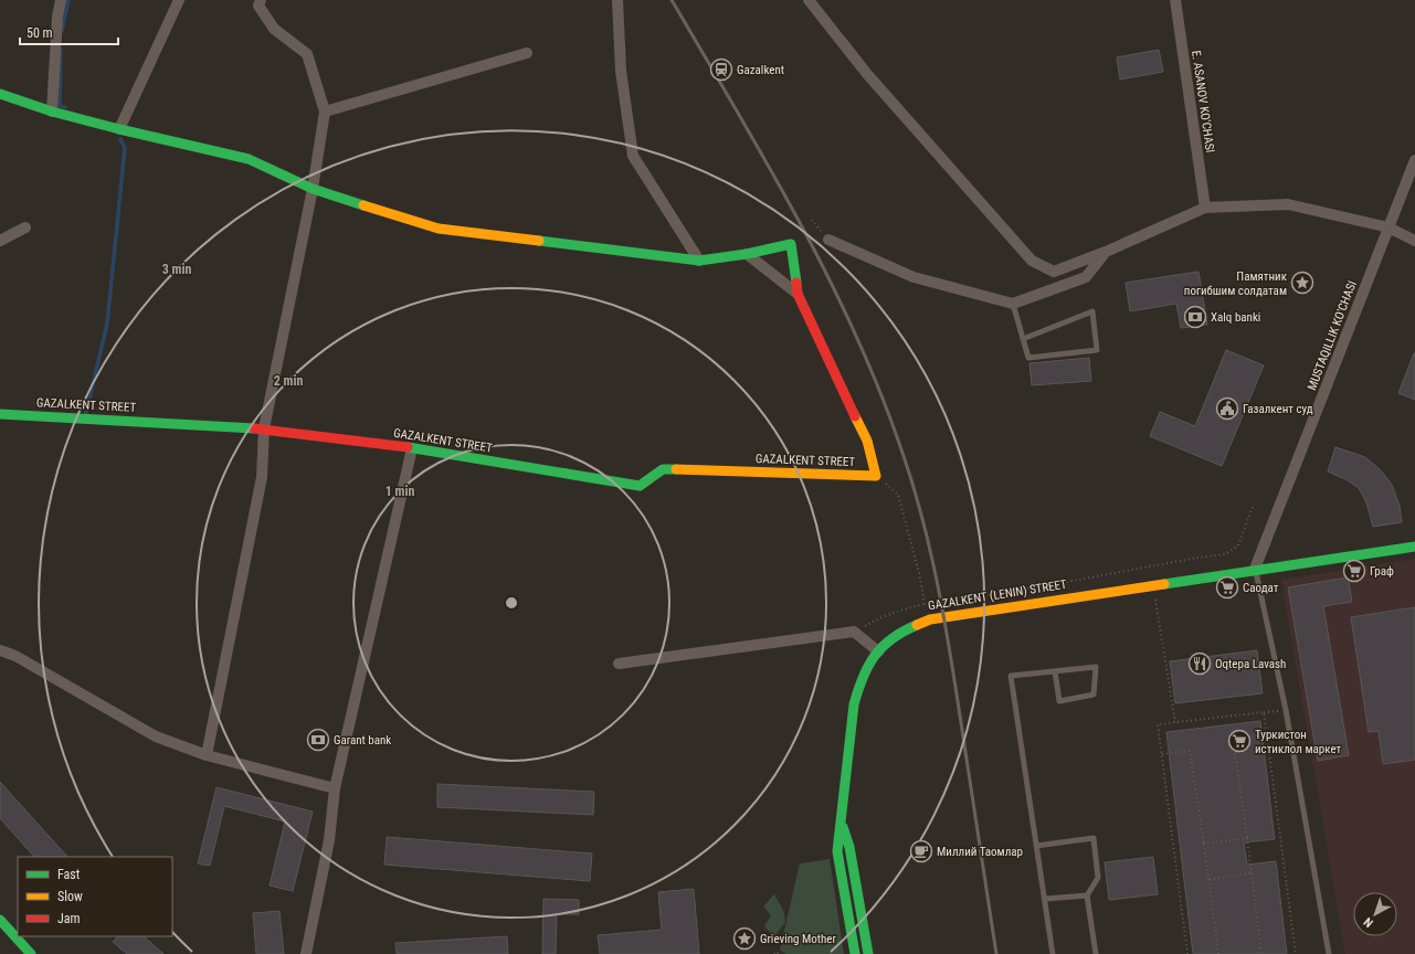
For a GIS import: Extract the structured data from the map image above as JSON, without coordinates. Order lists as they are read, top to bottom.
{
  "streets": {
    "street": [
      "E. ASANOV KO'CHASI",
      "MUSTAQILLIK KO'CHASI",
      "GAZALKENT STREET",
      "GAZALKENT (LENIN) STREET"
    ]
  },
  "crossings": [
    ["MUSTAQILLIK KO'CHASI", "GAZALKENT (LENIN) STREET"]
  ],
  "places": {
    "station": ["Gazalkent"],
    "place": ["Памятник погибшим солдатам", "Grieving Mother"],
    "bank": ["Xalq banki", "Garant bank"],
    "public building": ["Газалкент суд"],
    "supermarket": ["Граф", "Саодат", "Туркистон истиклол маркет"],
    "restaurant": ["Oqtepa Lavash"],
    "cafe": ["Миллий Таомлар"]
  },
  "legend": ["Fast", "Slow", "Jam"],
  "scale_bar": "50 m",
  "north": "bottom left",
  "rings": ["3 min", "2 min", "1 min"]
}
